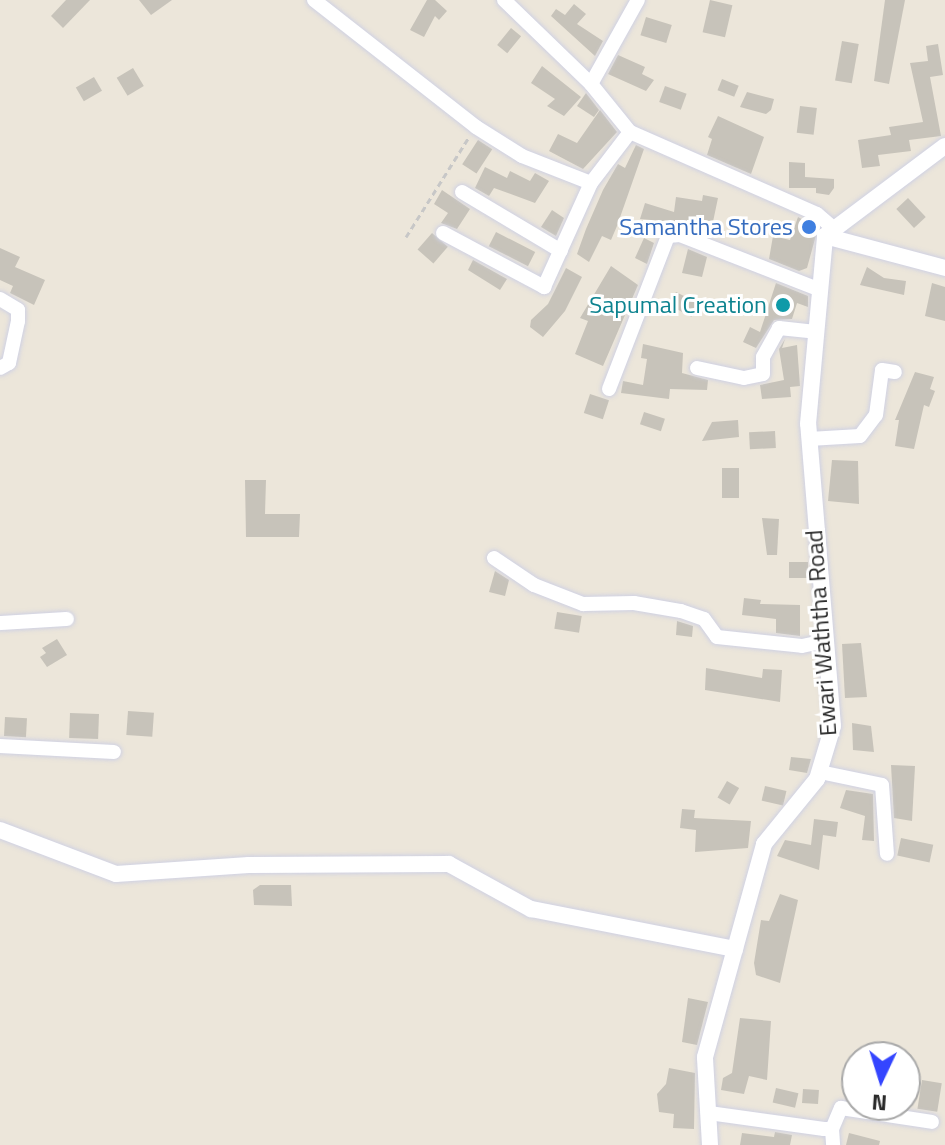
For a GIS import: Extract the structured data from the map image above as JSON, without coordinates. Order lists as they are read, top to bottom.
{
  "streets": {
    "street": ["Ewari Waththa Road"]
  },
  "places": ["Samantha Stores", "Sapumal Creation"],
  "north": "bottom"
}
